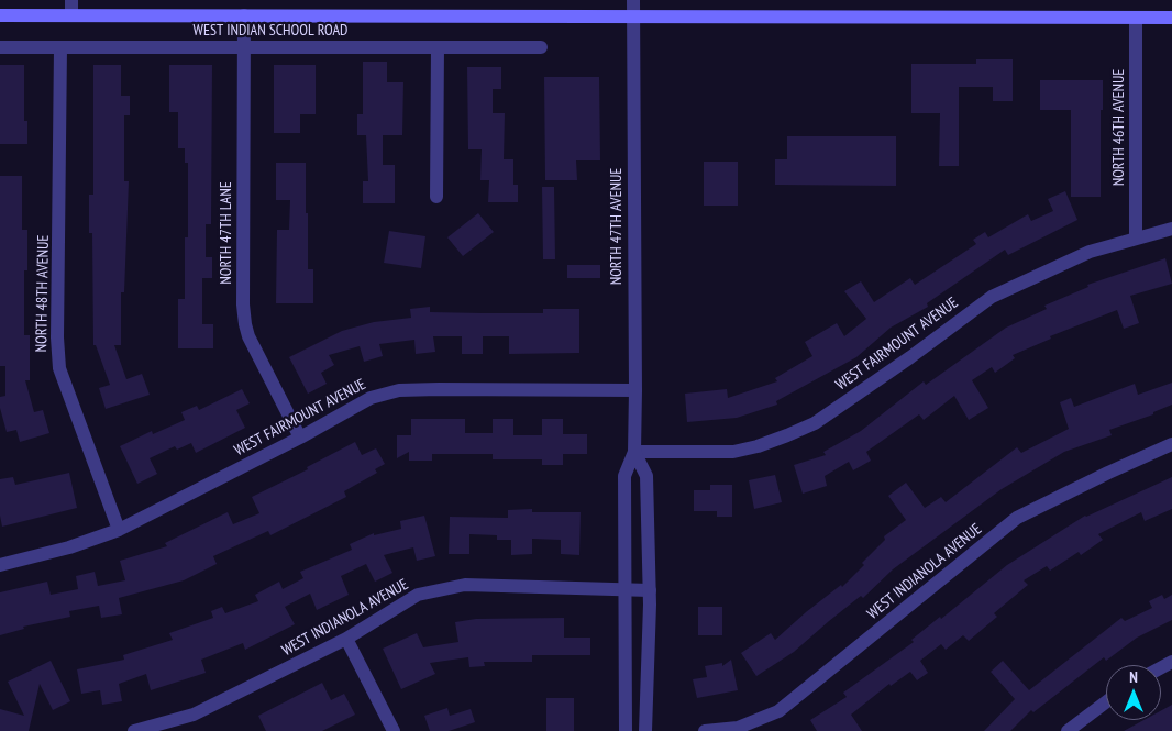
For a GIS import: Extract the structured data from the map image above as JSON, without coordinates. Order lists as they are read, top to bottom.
{
  "streets": {
    "main road": ["WEST INDIAN SCHOOL ROAD"],
    "street": [
      "NORTH 46TH AVENUE",
      "NORTH 47TH AVENUE",
      "NORTH 47TH LANE",
      "NORTH 48TH AVENUE",
      "WEST FAIRMOUNT AVENUE",
      "WEST INDIANOLA AVENUE"
    ]
  },
  "crossings": [
    ["WEST INDIAN SCHOOL ROAD", "NORTH 46TH AVENUE"],
    ["WEST INDIAN SCHOOL ROAD", "NORTH 47TH AVENUE"],
    ["WEST INDIAN SCHOOL ROAD", "NORTH 47TH LANE"],
    ["WEST INDIAN SCHOOL ROAD", "NORTH 48TH AVENUE"],
    ["NORTH 46TH AVENUE", "WEST FAIRMOUNT AVENUE"],
    ["NORTH 47TH AVENUE", "WEST FAIRMOUNT AVENUE"],
    ["NORTH 47TH AVENUE", "WEST INDIANOLA AVENUE"],
    ["NORTH 47TH LANE", "WEST FAIRMOUNT AVENUE"],
    ["NORTH 48TH AVENUE", "WEST FAIRMOUNT AVENUE"]
  ],
  "north": "top"
}
